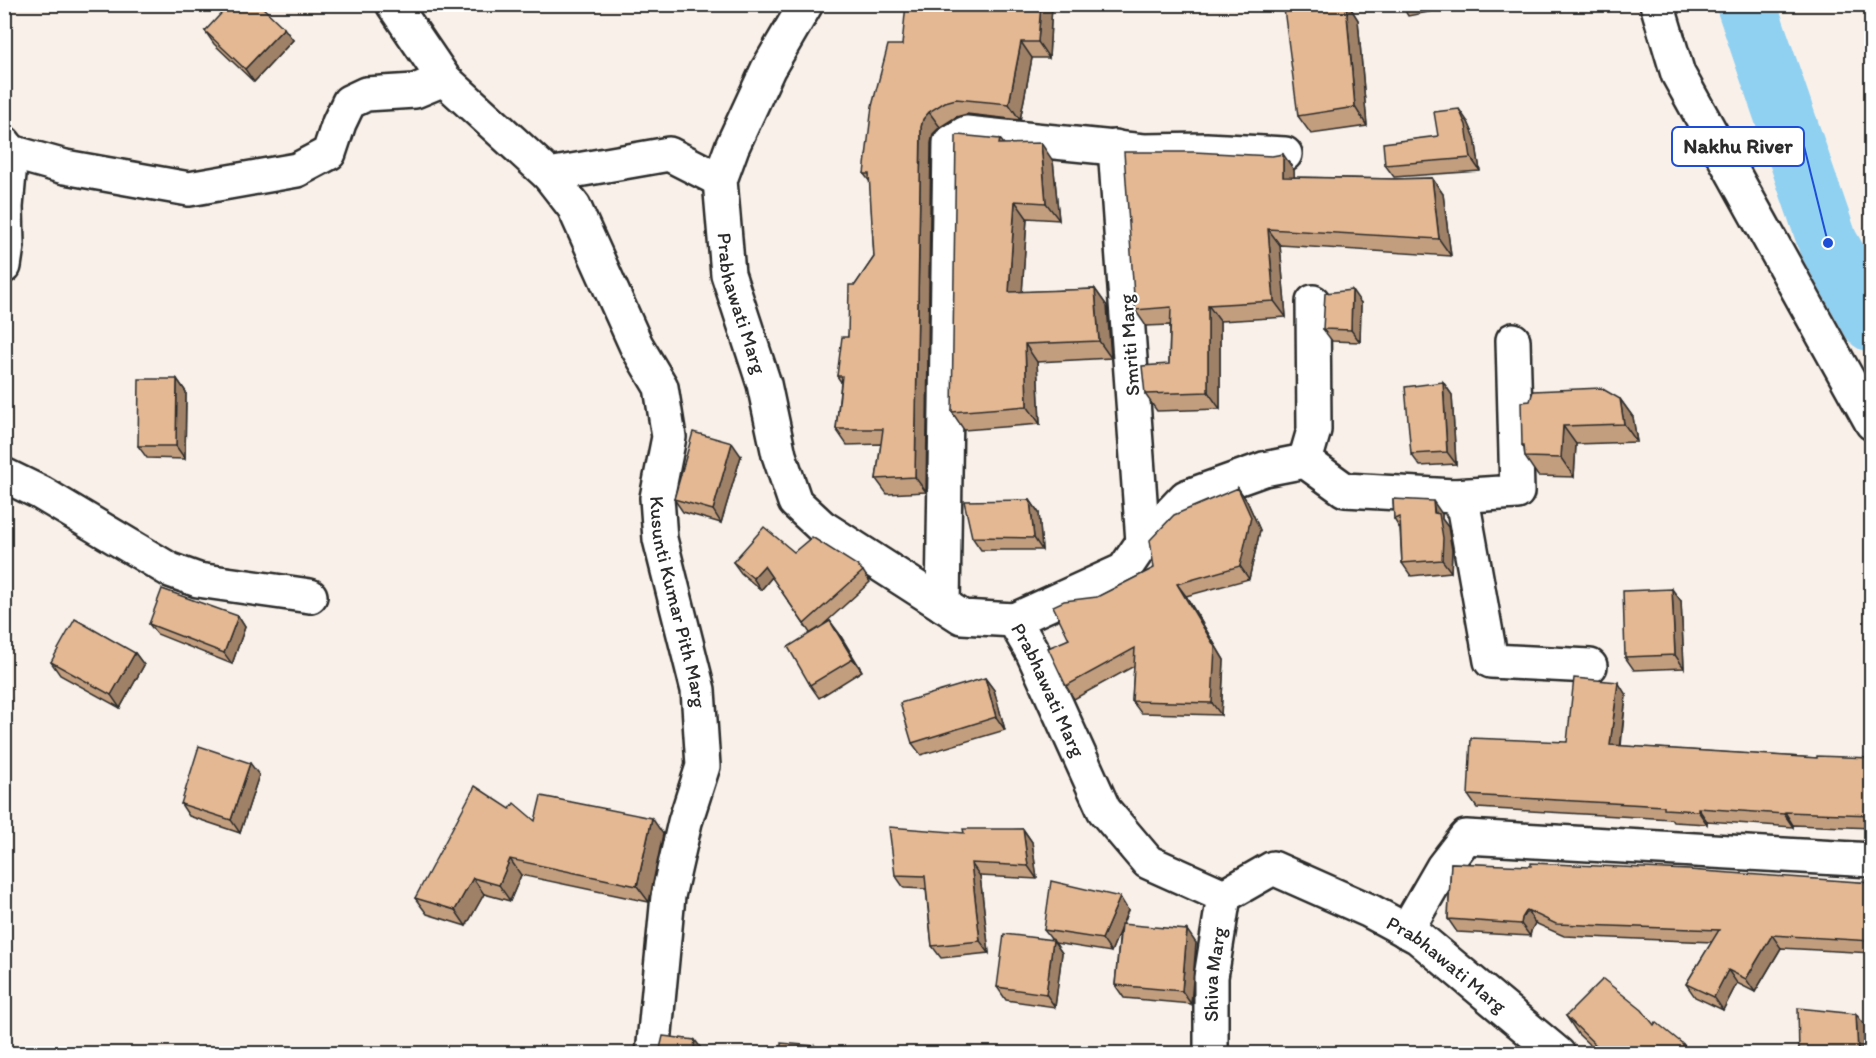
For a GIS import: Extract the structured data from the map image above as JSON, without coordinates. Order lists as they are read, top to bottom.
{
  "streets": {
    "street": [
      "Prabhawati Marg",
      "Smriti Marg",
      "Kusunti Kumar Pith Marg",
      "Shiva Marg"
    ]
  },
  "crossings": [
    ["Prabhawati Marg", "Shiva Marg"]
  ],
  "places": ["Nakhu River"]
}
